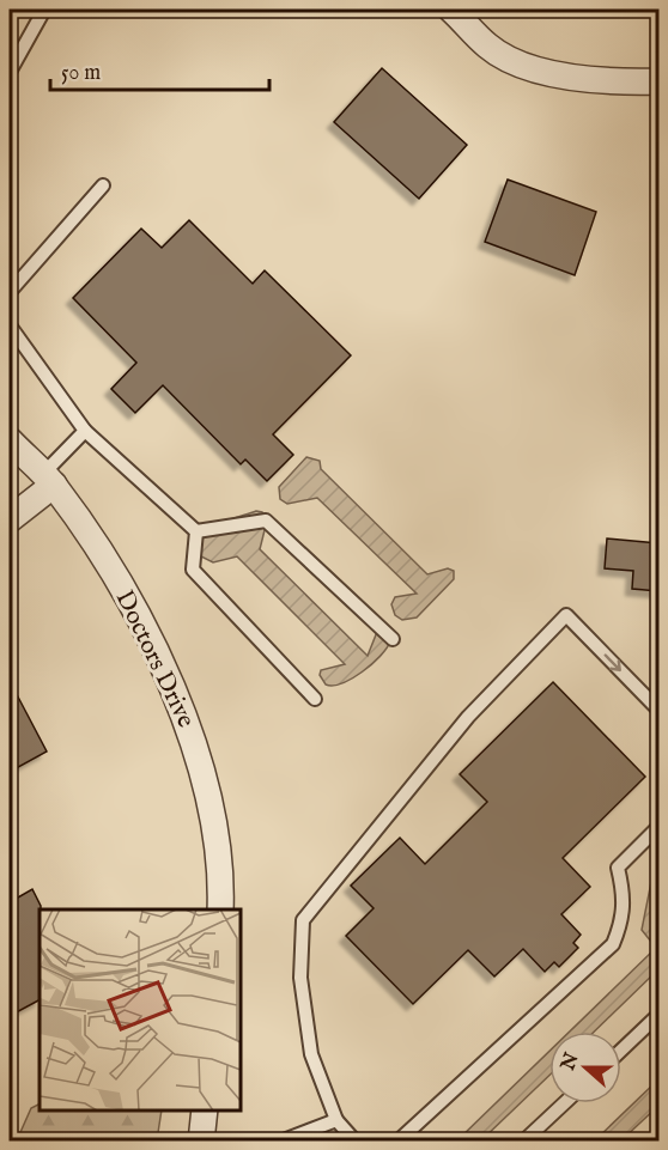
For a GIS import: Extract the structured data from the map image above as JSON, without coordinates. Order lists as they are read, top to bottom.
{
  "streets": {
    "street": ["Doctors Drive"]
  },
  "scale_bar": "50 m",
  "north": "left"
}
